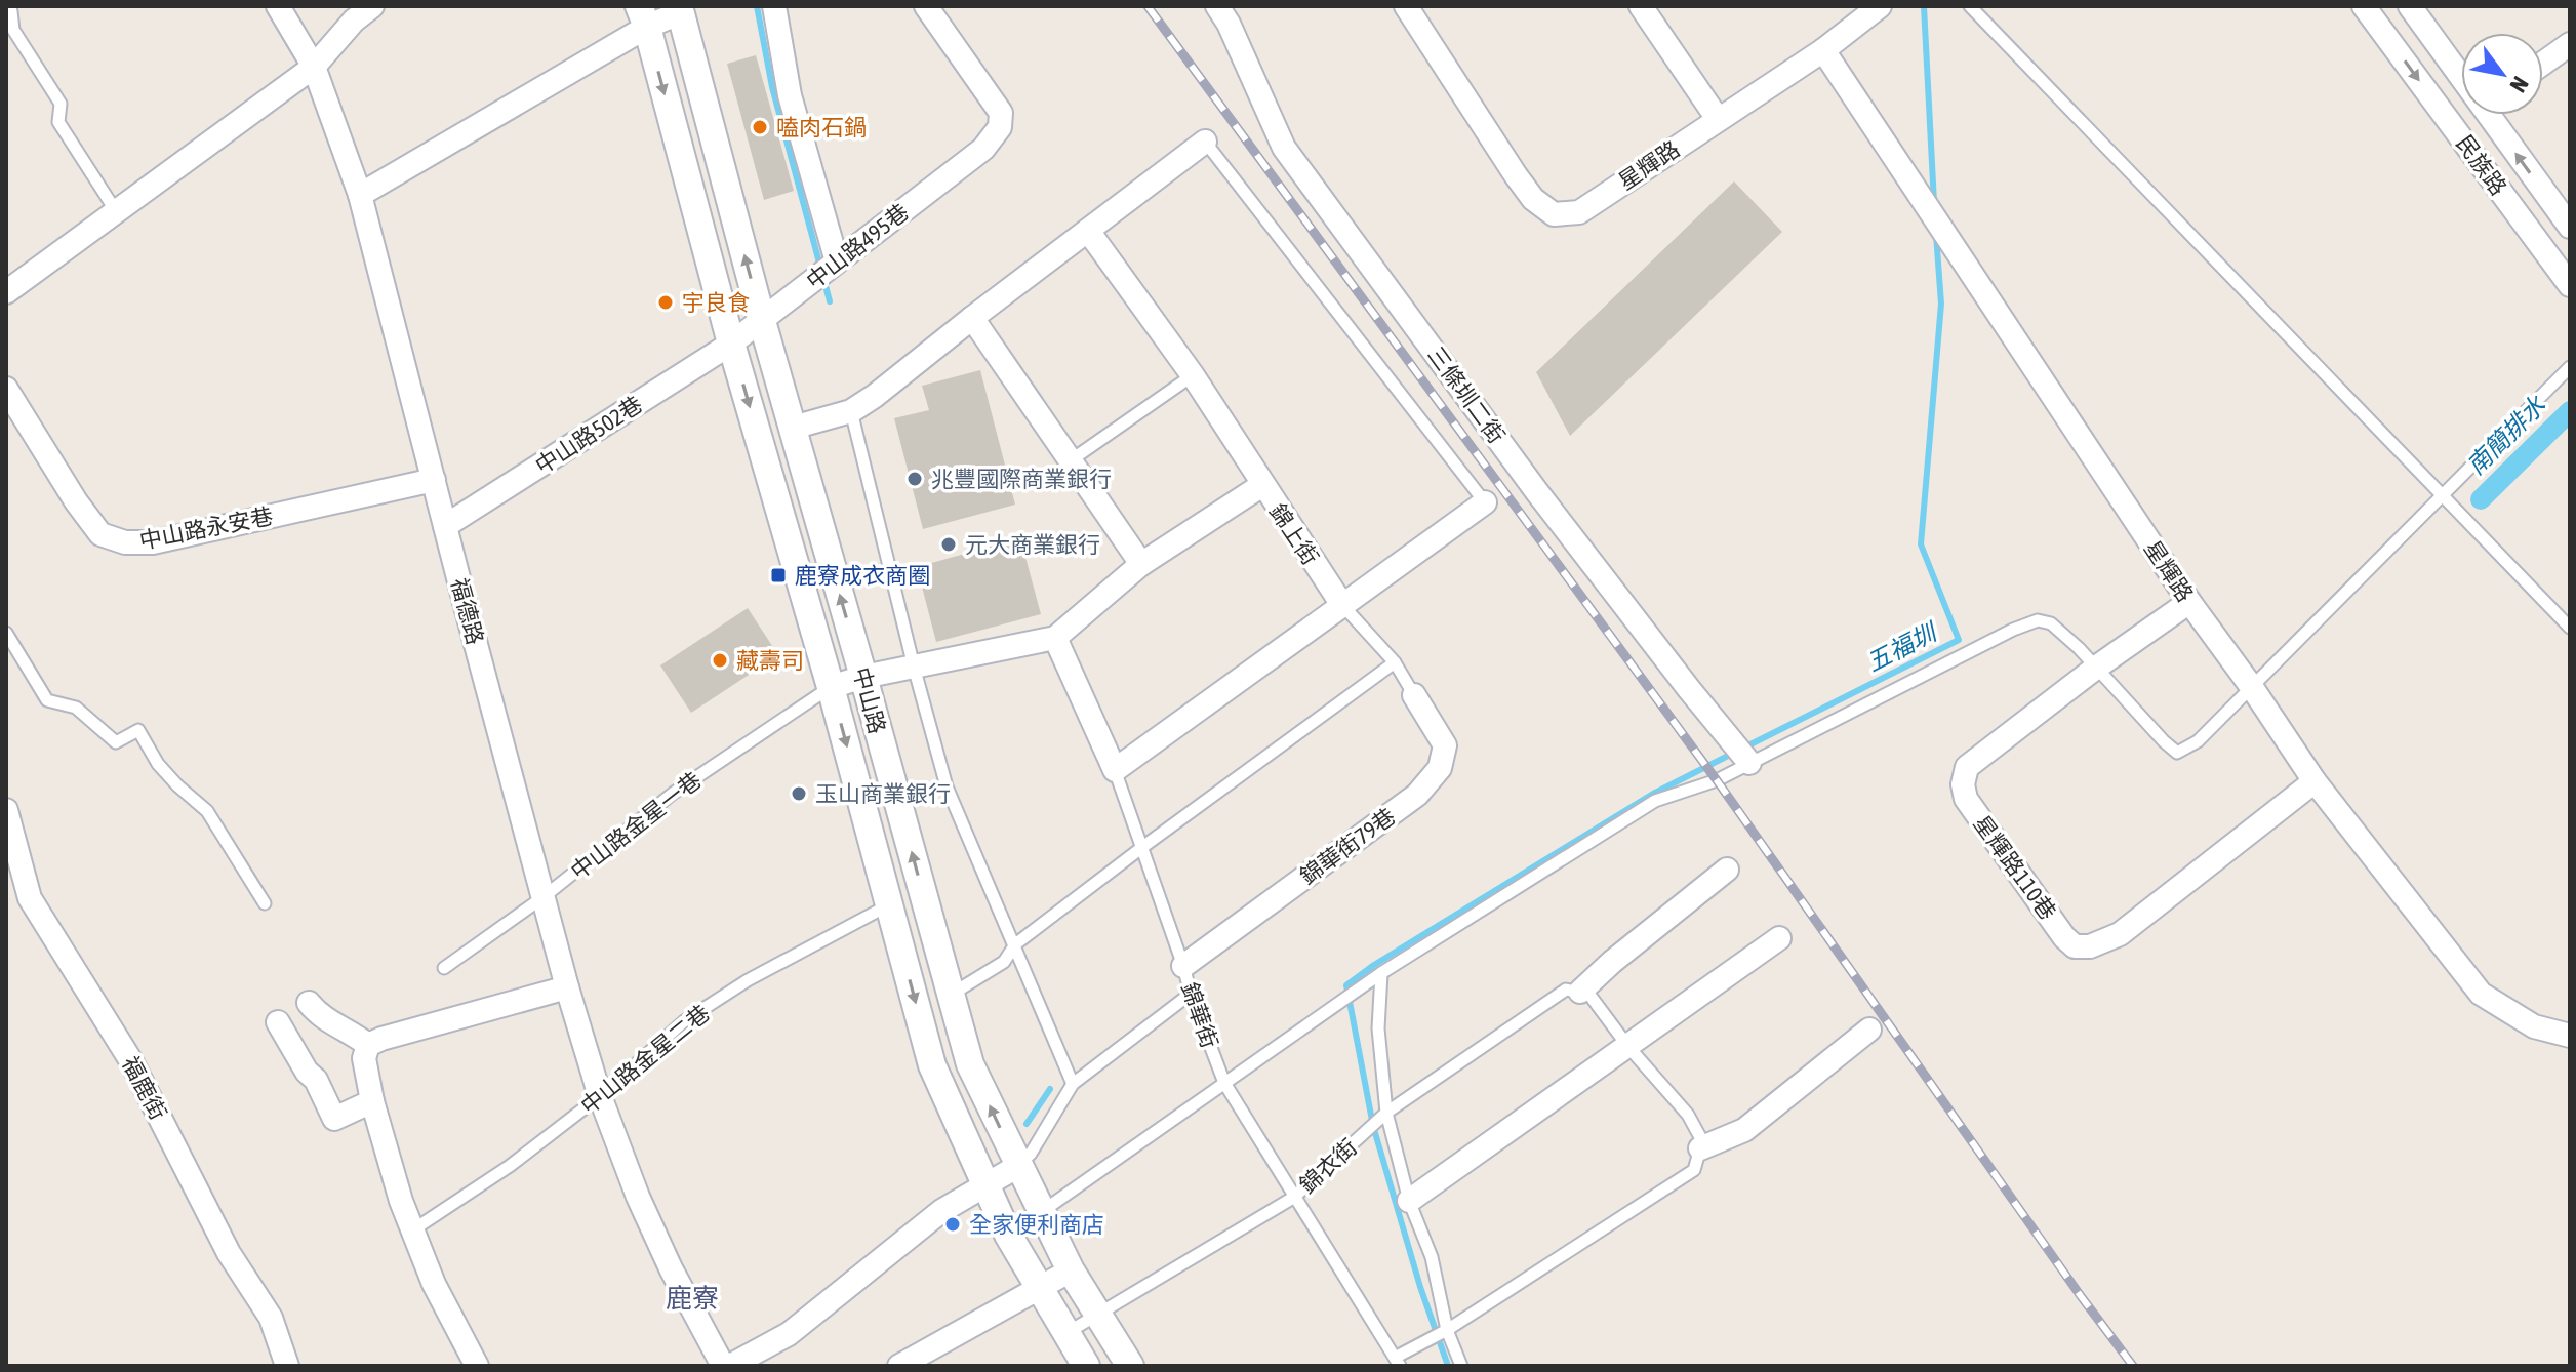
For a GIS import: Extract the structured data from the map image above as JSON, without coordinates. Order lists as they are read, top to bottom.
{
  "streets": {
    "street": [
      "星輝路",
      "民族路",
      "中山路495巷",
      "三條圳二街",
      "中山路502巷",
      "中山路永安巷",
      "錦上街",
      "福德路",
      "中山路",
      "錦華街79巷",
      "星輝路110巷",
      "錦華街",
      "福鹿街",
      "錦衣街"
    ],
    "lane": ["中山路金星一巷", "中山路金星二巷"]
  },
  "crossings": [
    ["星輝路", "星輝路110巷"],
    ["中山路495巷", "中山路502巷"],
    ["中山路495巷", "中山路"],
    ["中山路502巷", "福德路"],
    ["中山路502巷", "中山路"],
    ["中山路永安巷", "福德路"],
    ["福德路", "中山路金星一巷"],
    ["福德路", "中山路金星二巷"],
    ["中山路", "中山路金星一巷"],
    ["中山路", "中山路金星二巷"],
    ["中山路", "錦衣街"],
    ["錦華街79巷", "錦華街"],
    ["錦華街", "錦衣街"]
  ],
  "districts": ["鹿寮"],
  "water": ["南簡排水", "五福圳"],
  "places": {
    "other": [
      "嗑肉石鍋",
      "宇良食",
      "兆豐國際商業銀行",
      "元大商業銀行",
      "藏壽司",
      "玉山商業銀行",
      "全家便利商店"
    ],
    "transit": ["鹿寮成衣商圈"]
  },
  "north": "bottom right"
}
